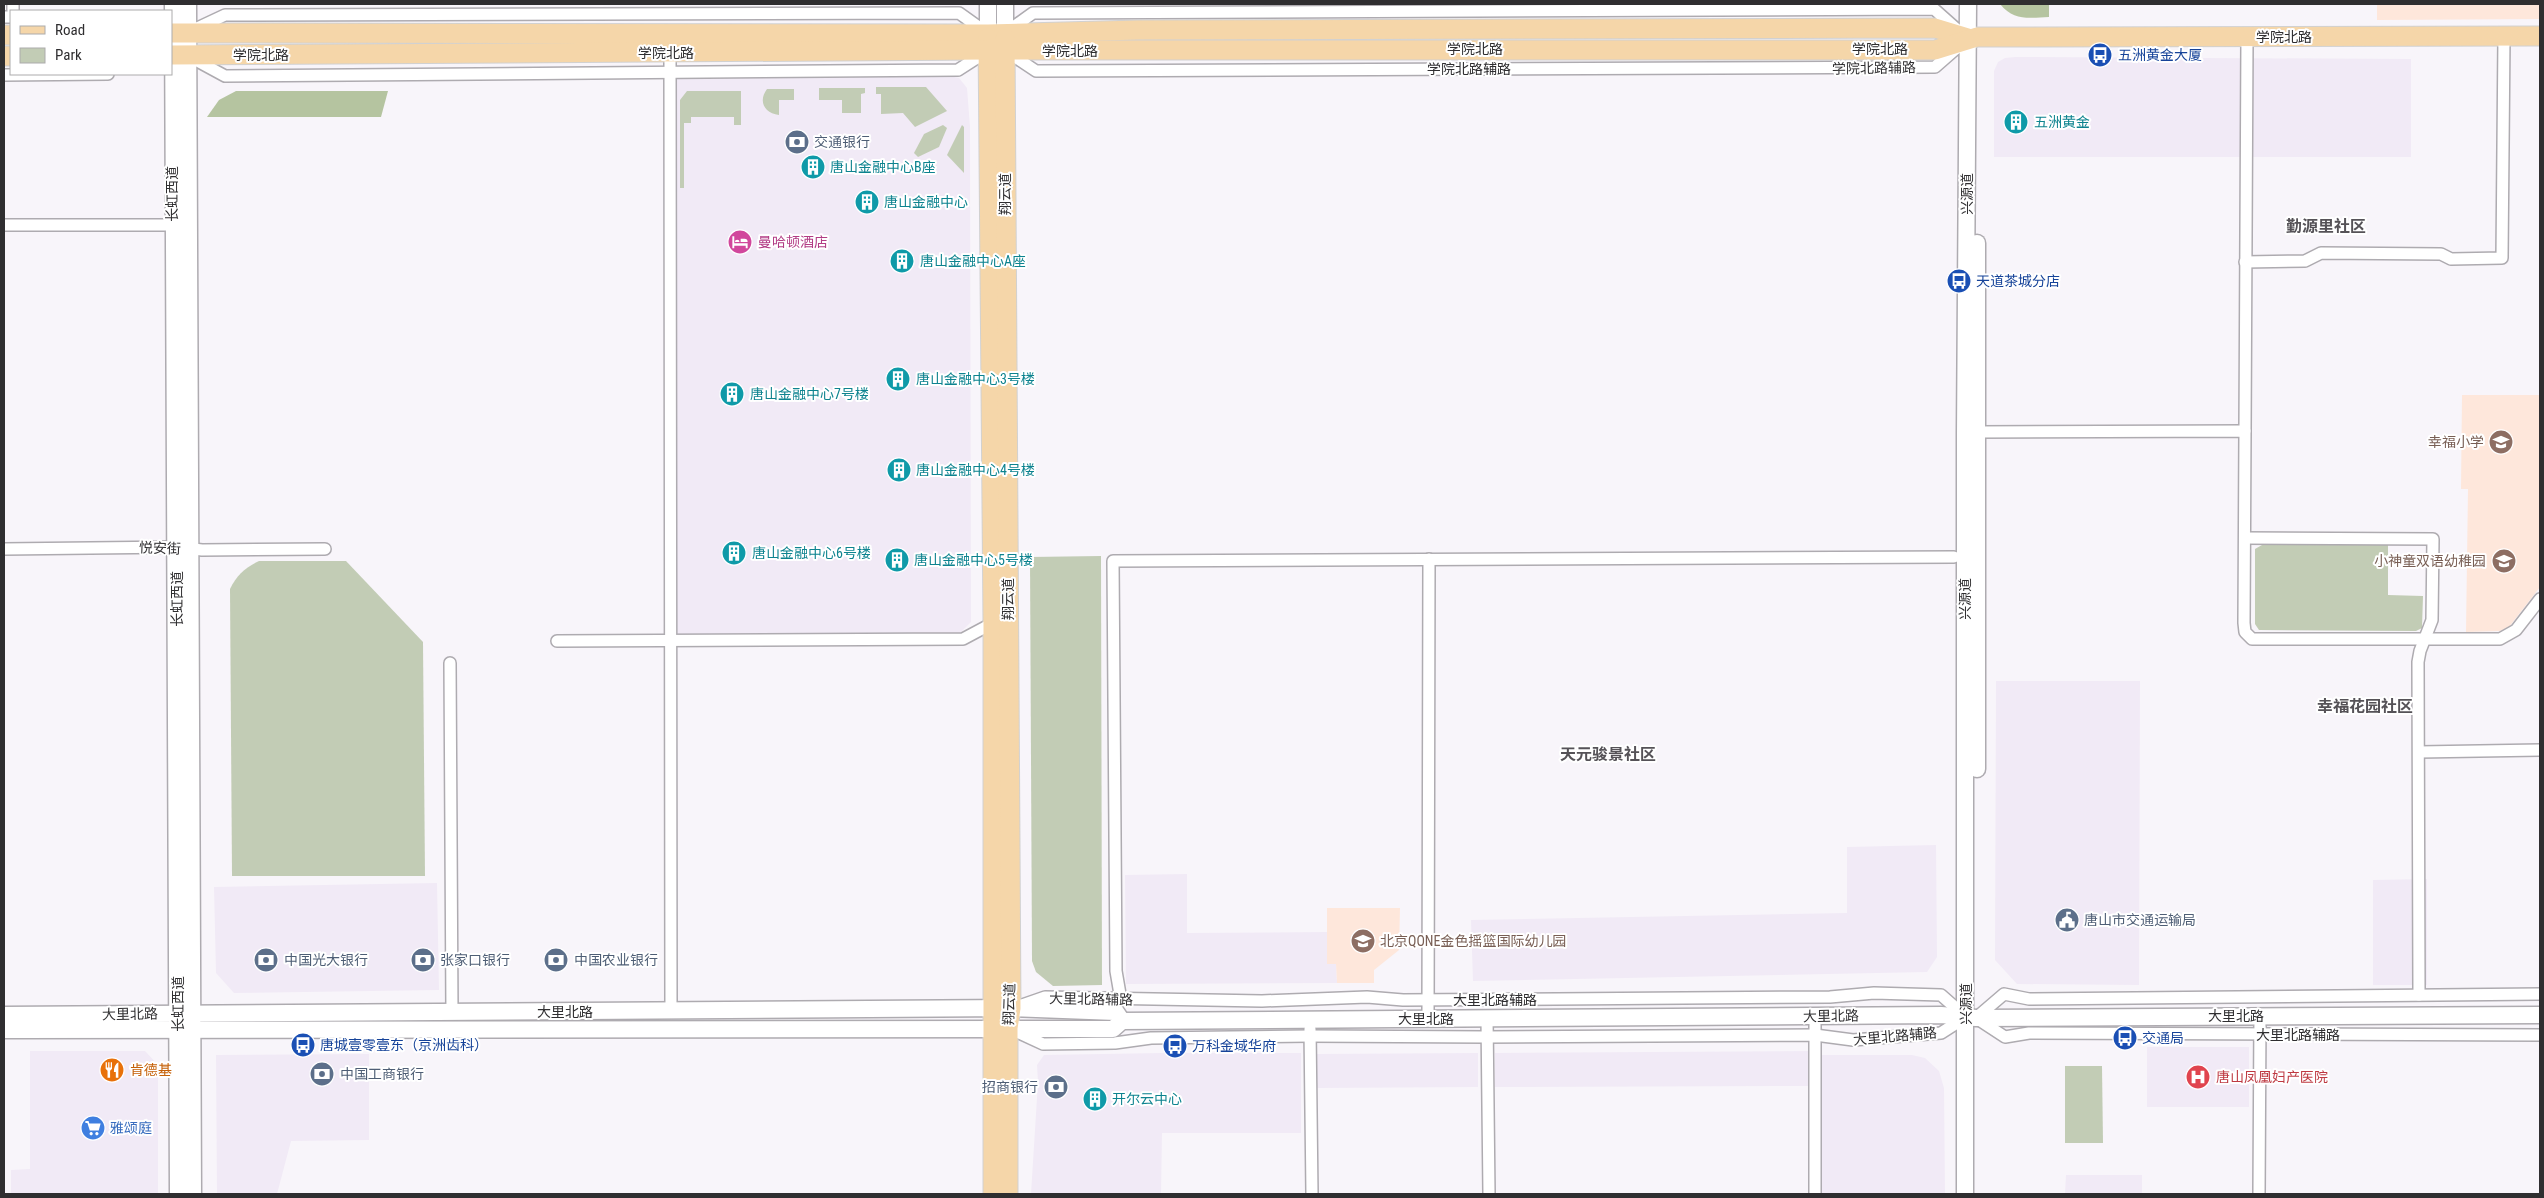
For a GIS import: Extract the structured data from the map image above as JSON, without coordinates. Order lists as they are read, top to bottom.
{
  "streets": {
    "main road": [
      "学院北路",
      "长虹西道",
      "翔云道",
      "兴源道",
      "大里北路"
    ],
    "street": ["学院北路辅路", "悦安街", "大里北路辅路"]
  },
  "crossings": [
    ["学院北路", "学院北路辅路"],
    ["学院北路", "长虹西道"],
    ["学院北路", "翔云道"],
    ["学院北路", "兴源道"],
    ["学院北路辅路", "长虹西道"],
    ["学院北路辅路", "翔云道"],
    ["学院北路辅路", "兴源道"],
    ["长虹西道", "悦安街"],
    ["长虹西道", "大里北路"],
    ["翔云道", "大里北路辅路"],
    ["翔云道", "大里北路"],
    ["兴源道", "大里北路辅路"],
    ["兴源道", "大里北路"],
    ["大里北路辅路", "大里北路"]
  ],
  "districts": ["勤源里社区", "幸福花园社区", "天元骏景社区"],
  "places": {
    "bus stop": [
      "五洲黄金大厦",
      "天道茶城分店",
      "交通局",
      "唐城壹零壹东（京洲齿科）",
      "万科金域华府"
    ],
    "building": [
      "五洲黄金",
      "唐山金融中心B座",
      "唐山金融中心",
      "唐山金融中心A座",
      "唐山金融中心3号楼",
      "唐山金融中心7号楼",
      "唐山金融中心4号楼",
      "唐山金融中心6号楼",
      "唐山金融中心5号楼",
      "开尔云中心"
    ],
    "bank": [
      "交通银行",
      "中国光大银行",
      "张家口银行",
      "中国农业银行",
      "中国工商银行",
      "招商银行"
    ],
    "hotel": ["曼哈顿酒店"],
    "school or university": ["幸福小学", "小神童双语幼稚园", "北京QONE金色摇篮国际幼儿园"],
    "public building": ["唐山市交通运输局"],
    "restaurant": ["肯德基"],
    "hospital": ["唐山凤凰妇产医院"],
    "supermarket": ["雅颂庭"]
  },
  "legend": ["Road", "Park"]
}
